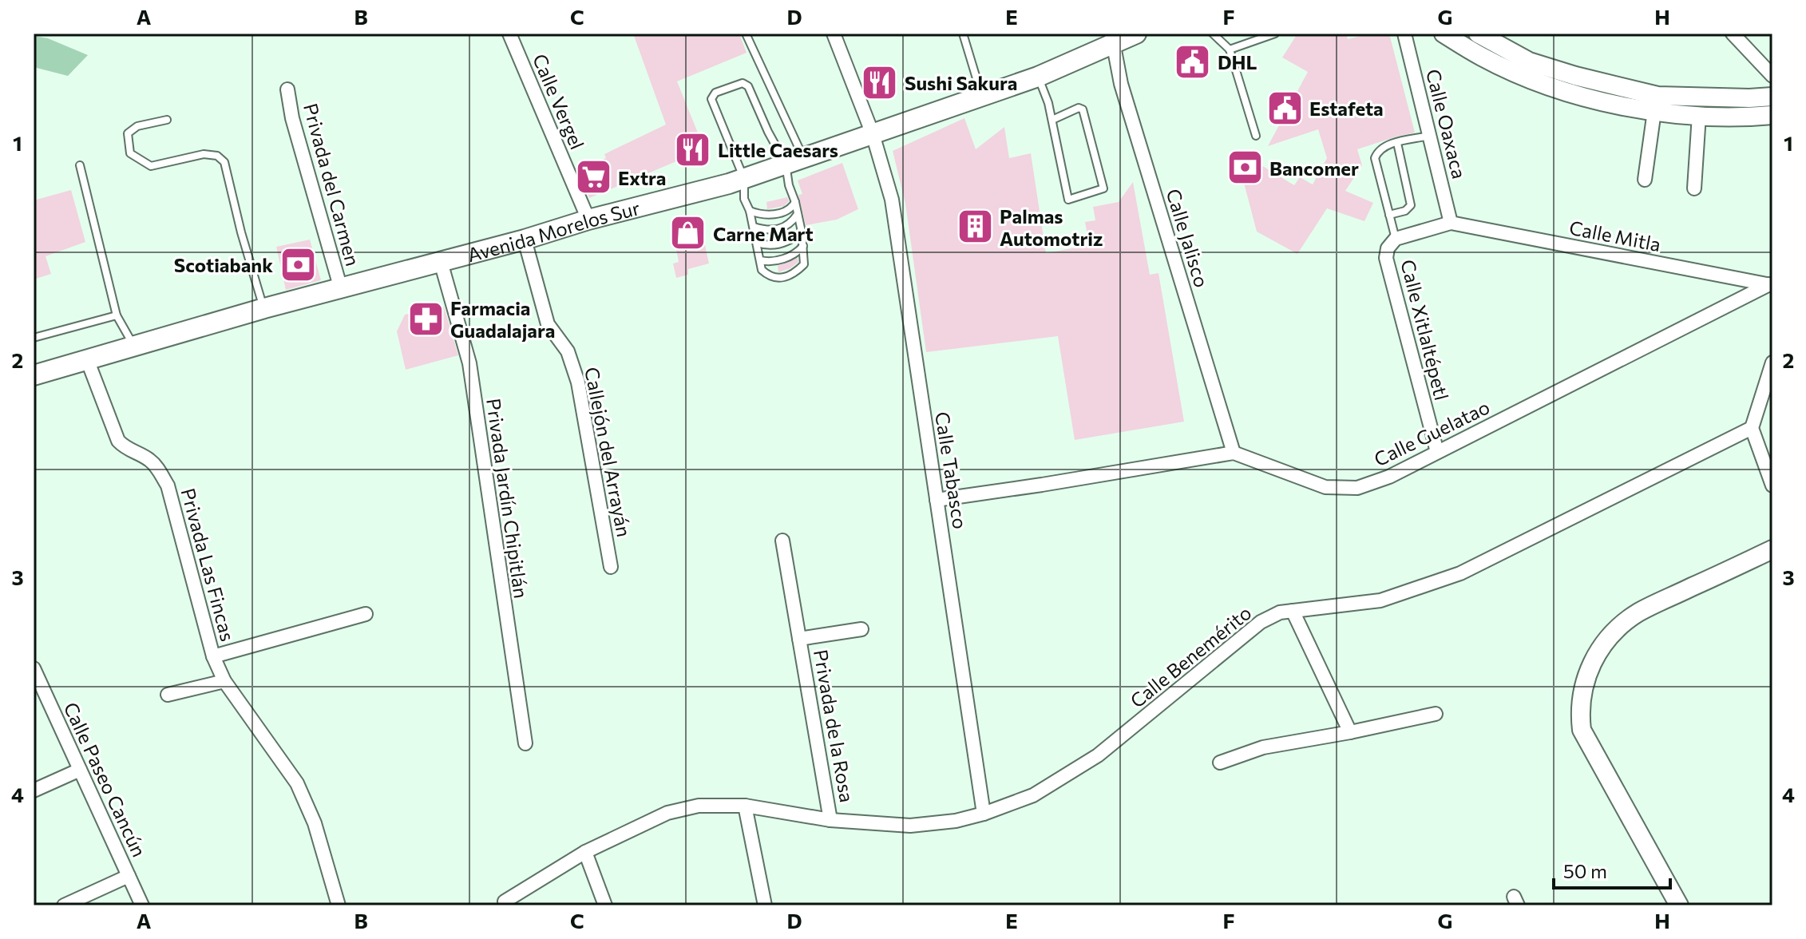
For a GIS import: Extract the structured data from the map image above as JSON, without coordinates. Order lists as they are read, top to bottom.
{
  "streets": {
    "main road": ["Avenida Morelos Sur"],
    "street": [
      "Calle Vergel",
      "Calle Oaxaca",
      "Privada del Carmen",
      "Calle Mitla",
      "Calle Jalisco",
      "Calle Xitlaltépetl",
      "Calle Guelatao",
      "Callejón del Arrayán",
      "Calle Tabasco",
      "Privada Jardín Chipitlán",
      "Privada Las Fincas",
      "Calle Benemérito",
      "Privada de la Rosa",
      "Calle Paseo Cancún"
    ]
  },
  "crossings": [
    ["Calle Vergel", "Avenida Morelos Sur"],
    ["Calle Oaxaca", "Calle Mitla"],
    ["Calle Oaxaca", "Calle Xitlaltépetl"],
    ["Privada del Carmen", "Avenida Morelos Sur"],
    ["Avenida Morelos Sur", "Calle Jalisco"],
    ["Avenida Morelos Sur", "Callejón del Arrayán"],
    ["Avenida Morelos Sur", "Calle Tabasco"],
    ["Avenida Morelos Sur", "Privada Jardín Chipitlán"],
    ["Avenida Morelos Sur", "Privada Las Fincas"],
    ["Calle Mitla", "Calle Xitlaltépetl"],
    ["Calle Mitla", "Calle Guelatao"],
    ["Calle Jalisco", "Calle Guelatao"],
    ["Calle Xitlaltépetl", "Calle Guelatao"],
    ["Calle Guelatao", "Calle Tabasco"],
    ["Calle Tabasco", "Calle Benemérito"],
    ["Calle Benemérito", "Privada de la Rosa"]
  ],
  "places": {
    "public building": ["DHL", "Estafeta"],
    "restaurant": ["Sushi Sakura", "Little Caesars"],
    "bank": ["Bancomer", "Scotiabank"],
    "supermarket": ["Extra"],
    "building": ["Palmas Automotriz"],
    "shop": ["Carne Mart"],
    "pharmacy": ["Farmacia Guadalajara"]
  },
  "scale_bar": "50 m",
  "grid": {
    "columns": [
      "A",
      "B",
      "C",
      "D",
      "E",
      "F",
      "G",
      "H"
    ],
    "rows": [
      "1",
      "2",
      "3",
      "4"
    ]
  }
}
